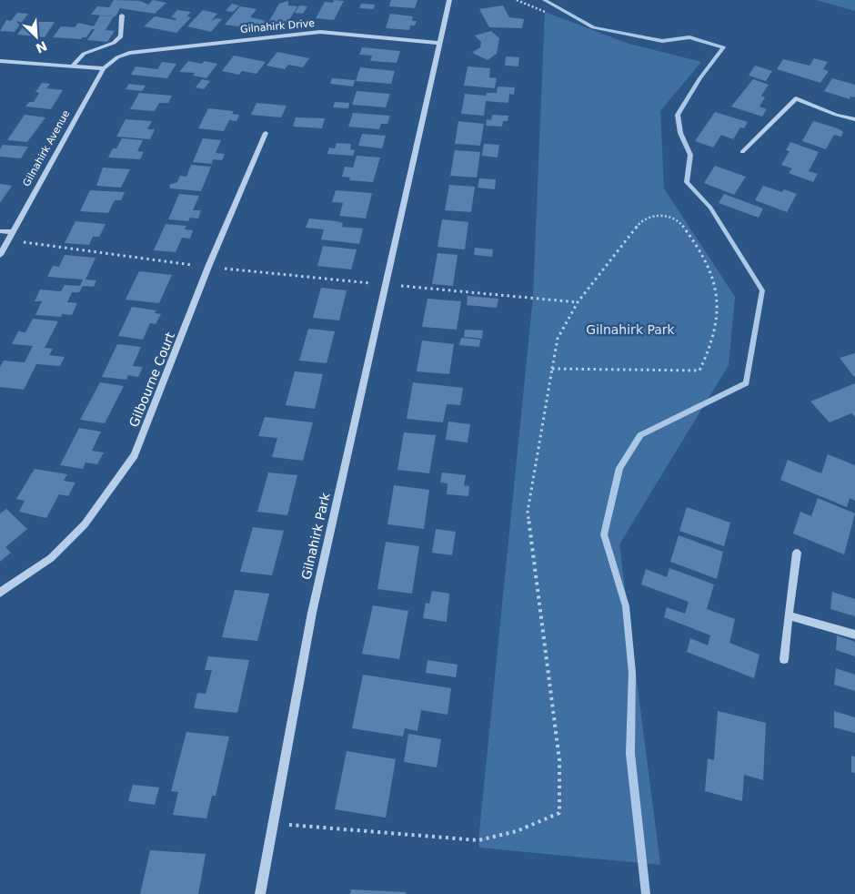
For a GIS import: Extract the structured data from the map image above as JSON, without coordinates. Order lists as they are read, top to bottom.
{
  "streets": {
    "street": [
      "Gilnahirk Drive",
      "Gilnahirk Avenue",
      "Gilbourne Court",
      "Gilnahirk Park"
    ]
  },
  "crossings": [
    ["Gilnahirk Drive", "Gilnahirk Avenue"],
    ["Gilnahirk Drive", "Gilnahirk Park"]
  ],
  "parks": ["Gilnahirk Park"],
  "north": "bottom right"
}
